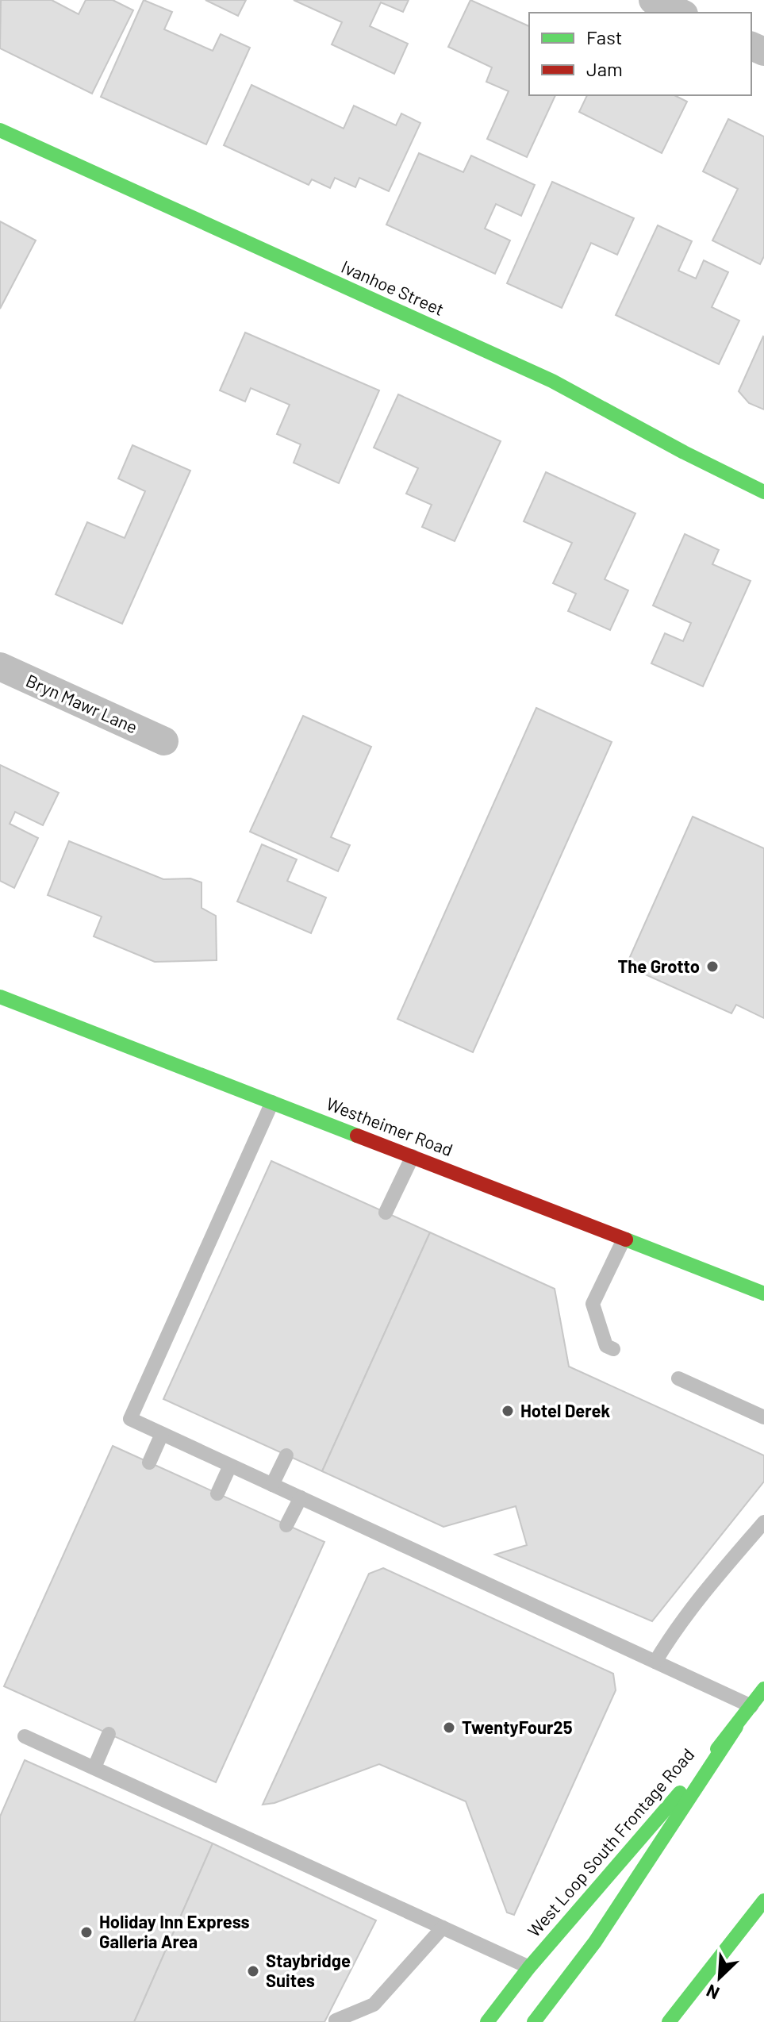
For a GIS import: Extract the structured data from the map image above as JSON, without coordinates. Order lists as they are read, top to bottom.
{
  "streets": {
    "main road": ["Ivanhoe Street", "Westheimer Road", "West Loop South Frontage Road"],
    "street": ["Bryn Mawr Lane"]
  },
  "places": [
    "The Grotto",
    "Hotel Derek",
    "TwentyFour25",
    "Holiday Inn Express Galleria Area",
    "Staybridge Suites"
  ],
  "legend": ["Fast", "Jam"],
  "north": "bottom left"
}
